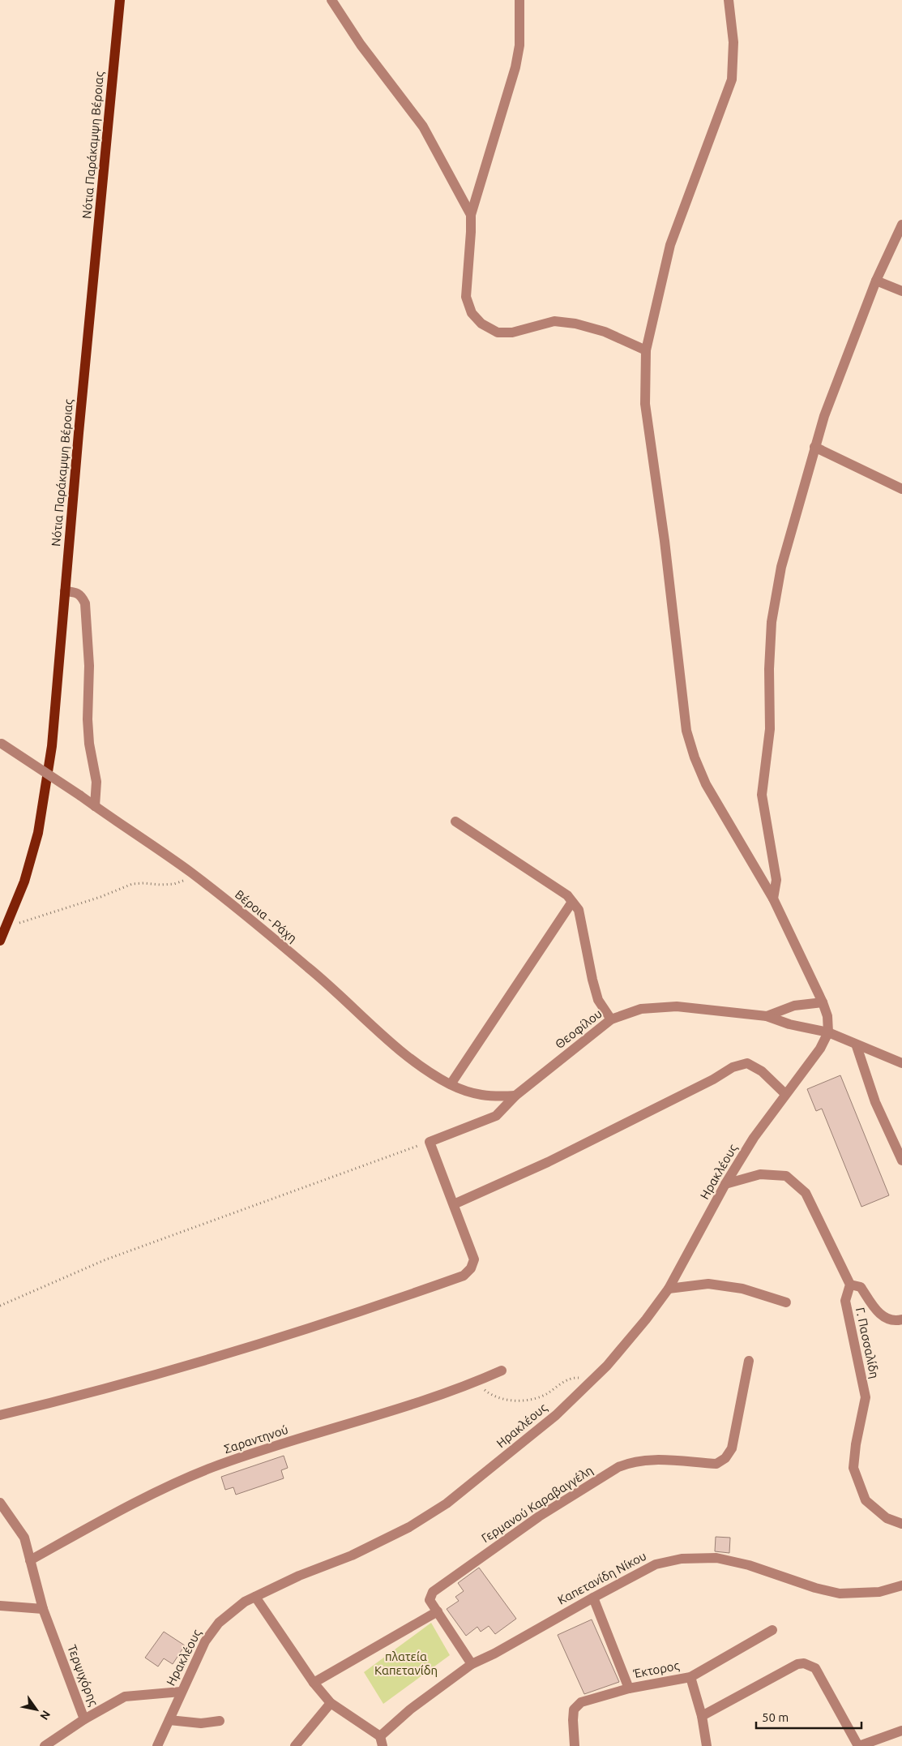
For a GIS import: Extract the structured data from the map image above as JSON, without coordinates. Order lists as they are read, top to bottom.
{
  "streets": {
    "main road": ["Νότια Παράκαμψη Βέροιας"],
    "street": [
      "Βέροια - Ράχη",
      "Θεοφίλου",
      "Ηρακλέους",
      "Γ. Πασσαλίδη",
      "Σαραντηνού",
      "Γερμανού Καραβαγγέλη",
      "Καπετανίδη Νίκου",
      "Έκτορος",
      "Τερψιχόρης"
    ]
  },
  "crossings": [
    ["Βέροια - Ράχη", "Θεοφίλου"],
    ["Θεοφίλου", "Ηρακλέους"],
    ["Ηρακλέους", "Τερψιχόρης"],
    ["Σαραντηνού", "Τερψιχόρης"]
  ],
  "parks": ["πλατεία Καπετανίδη"],
  "scale_bar": "50 m",
  "north": "bottom right"
}
